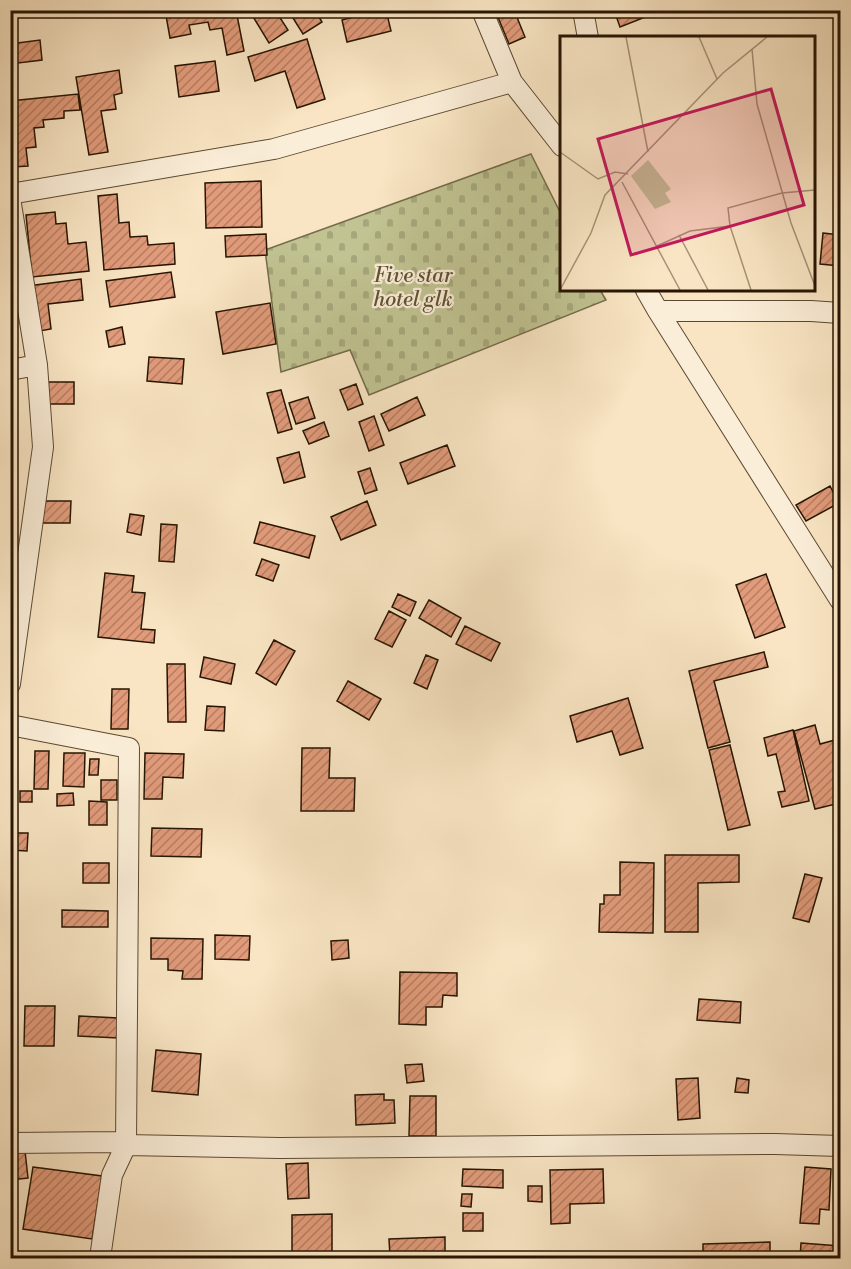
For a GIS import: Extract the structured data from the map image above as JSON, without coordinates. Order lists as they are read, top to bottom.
{
  "parks": ["Five star hotel glk"]
}
